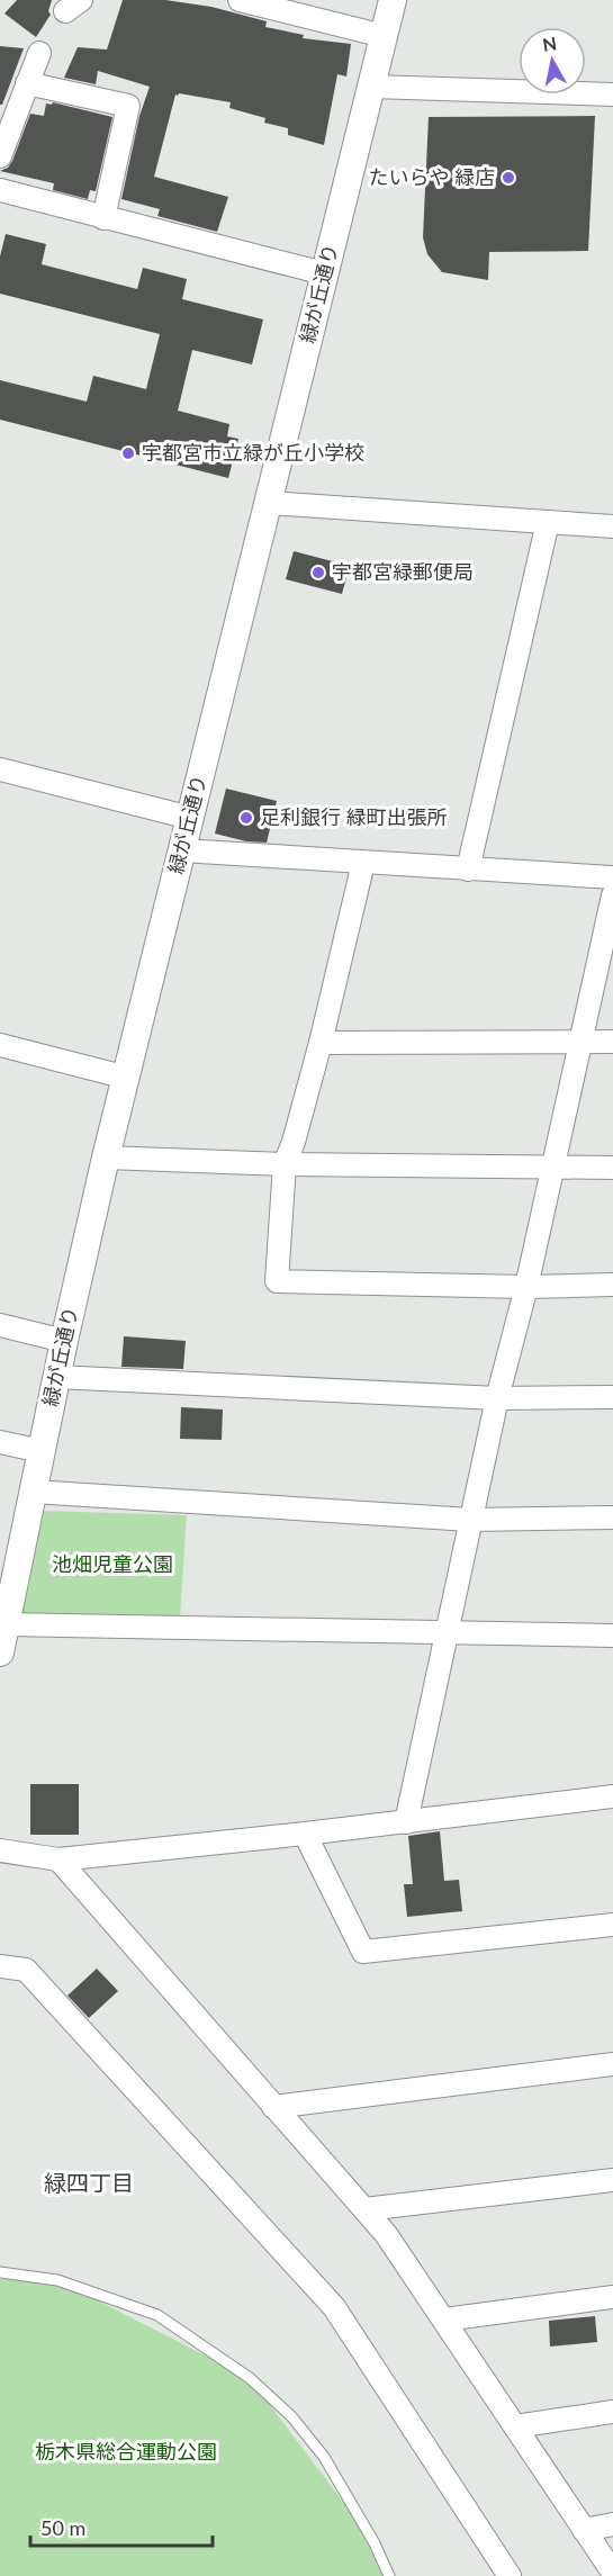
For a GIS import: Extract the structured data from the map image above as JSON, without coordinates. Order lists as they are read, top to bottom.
{
  "streets": {
    "street": ["緑が丘通り"]
  },
  "districts": ["緑四丁目"],
  "parks": ["池畑児童公園", "栃木県総合運動公園"],
  "places": [
    "たいらや 緑店",
    "宇都宮市立緑が丘小学校",
    "宇都宮緑郵便局",
    "足利銀行 緑町出張所"
  ],
  "scale_bar": "50 m",
  "north": "top"
}
